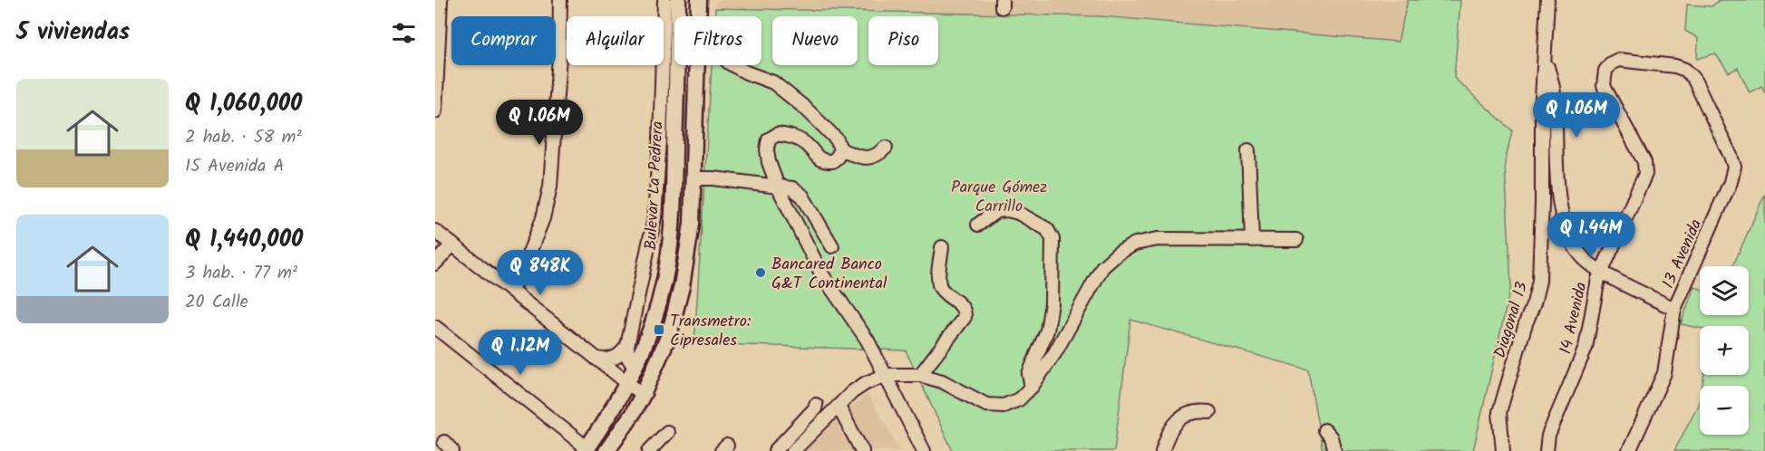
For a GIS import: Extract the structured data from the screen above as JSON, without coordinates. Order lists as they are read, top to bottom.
{
  "streets": {
    "main road": ["Bulevar La Pedrera"],
    "street": ["13 Avenida", "14 Avenida", "Diagonal 13"]
  },
  "crossings": [
    ["13 Avenida", "14 Avenida"]
  ],
  "parks": ["Parque Gómez Carrillo"],
  "places": {
    "other": ["Bancared Banco G&T Continental"],
    "transit": ["Transmetro: Cipresales"]
  },
  "page": {
    "heading": "5 viviendas",
    "chip": [
      "Comprar",
      "Alquilar",
      "Filtros",
      "Nuevo",
      "Piso"
    ],
    "list": [
      {
        "name": "Q 1,060,000",
        "note": "2 hab. · 58 m² · 15 Avenida A"
      },
      {
        "name": "Q 1,440,000",
        "note": "3 hab. · 77 m² · 20 Calle"
      }
    ],
    "price": [
      "Q 1.06M",
      "Q 1.06M",
      "Q 1.44M",
      "Q 848K",
      "Q 1.12M"
    ],
    "map_buttons": ["+", "−"]
  }
}
